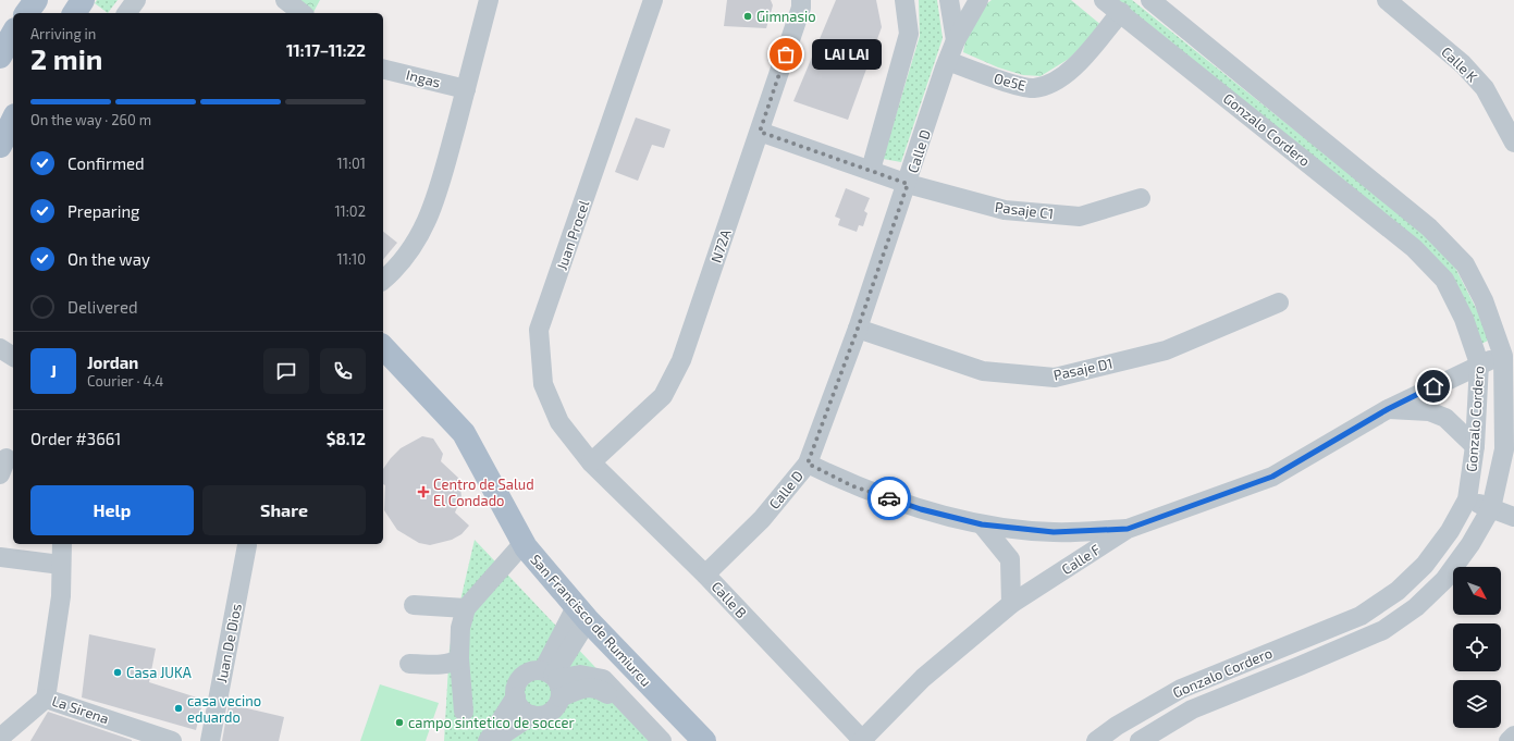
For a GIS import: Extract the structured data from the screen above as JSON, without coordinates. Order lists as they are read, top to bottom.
{
  "streets": {
    "main road": ["San Francisco de Rumiurcu"],
    "street": [
      "Calle K",
      "Ingas",
      "Oe5E",
      "Gonzalo Cordero",
      "Calle D",
      "Pasaje C1",
      "Juan Procel",
      "N72A",
      "Pasaje D1",
      "Calle F",
      "Calle B",
      "Juan De Dios",
      "La Sirena"
    ]
  },
  "crossings": [
    ["Oe5E", "Gonzalo Cordero"],
    ["Oe5E", "Calle D"],
    ["Gonzalo Cordero", "Calle F"],
    ["Calle D", "Pasaje C1"],
    ["Calle D", "Pasaje D1"],
    ["Calle D", "Calle B"],
    ["Pasaje C1", "N72A"],
    ["Juan Procel", "N72A"],
    ["Juan Procel", "Calle B"],
    ["N72A", "Calle B"],
    ["Calle F", "Calle B"]
  ],
  "places": {
    "other": [
      "Gimnasio",
      "LAI LAI",
      "Casa JUKA",
      "casa vecino eduardo",
      "campo sintetico de soccer"
    ],
    "health": ["Centro de Salud El Condado"]
  },
  "north": "bottom right",
  "page": {
    "heading": ["2 min", "Arriving in", "11:17–11:22"],
    "panel": [
      "Jordan",
      "Courier · 4.4",
      "Order #3661",
      "$8.12"
    ],
    "bubble": "LAI LAI",
    "bar": "On the way · 260 m",
    "list": [
      ["Confirmed", "11:01"],
      ["Preparing", "11:02"],
      ["On the way", "11:10"],
      "Delivered"
    ],
    "round": "J",
    "buttons": ["Help", "Share"]
  }
}
